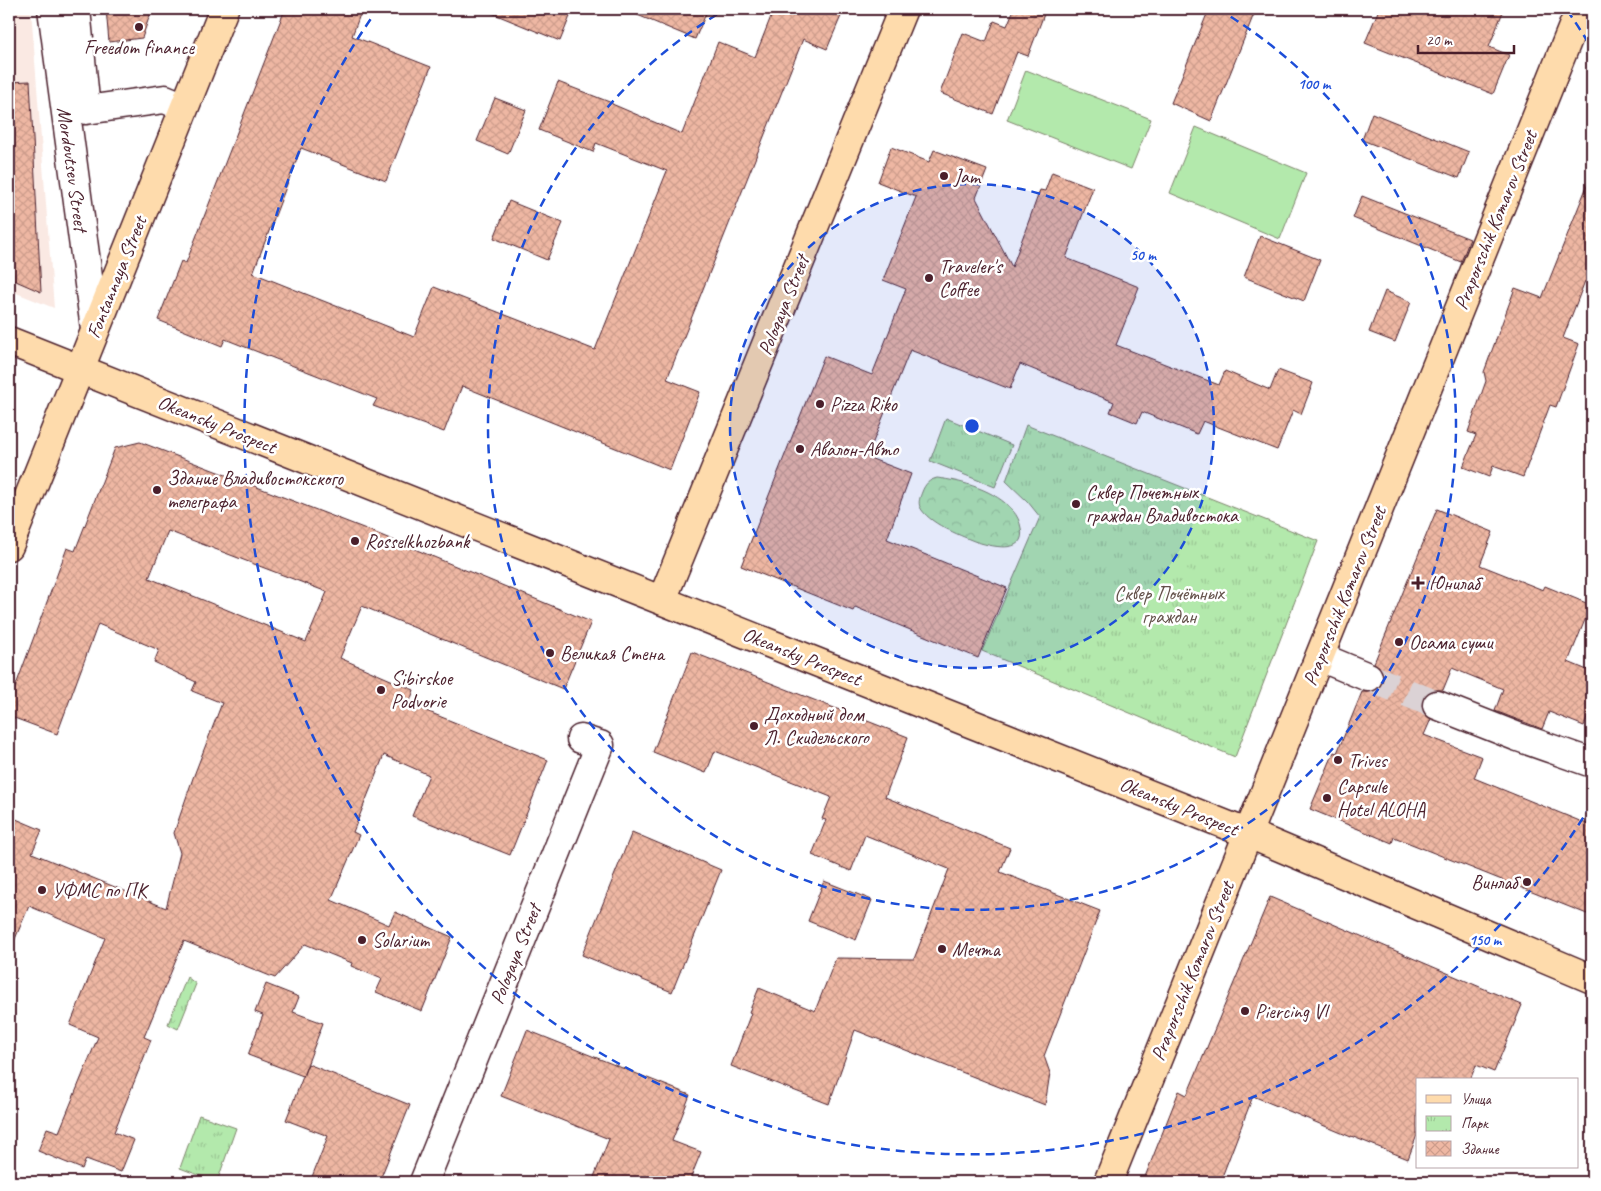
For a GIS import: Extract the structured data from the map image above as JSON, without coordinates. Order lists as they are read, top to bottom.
{
  "streets": {
    "main road": [
      "Praporschik Komarov Street",
      "Fontannaya Street",
      "Pologaya Street",
      "Okeansky Prospect"
    ],
    "street": ["Mordovtsev Street"]
  },
  "crossings": [
    ["Mordovtsev Street", "Fontannaya Street"],
    ["Praporschik Komarov Street", "Okeansky Prospect"],
    ["Fontannaya Street", "Okeansky Prospect"],
    ["Pologaya Street", "Okeansky Prospect"]
  ],
  "parks": ["Сквер Почётных граждан"],
  "places": {
    "other": [
      "Freedom finance",
      "Jam",
      "Traveler's Coffee",
      "Pizza Riko",
      "Авалон-Авто",
      "Здание Владивостокского телеграфа",
      "Сквер Почетных граждан Владивостока",
      "Rosselkhozbank",
      "Осама суши",
      "Великая Стена",
      "Sibirskoe Podvorie",
      "Доходный дом Л. Скидельского",
      "Trives",
      "Capsule Hotel ALOHA",
      "Винлаб",
      "УФМС по ПК",
      "Solarium",
      "Мечта",
      "Piercing Vl"
    ],
    "health": ["Юнилаб"]
  },
  "legend": ["Улица", "Парк", "Здание"],
  "scale_bar": "20 m",
  "rings": ["100 m", "50 m", "150 m"]
}
